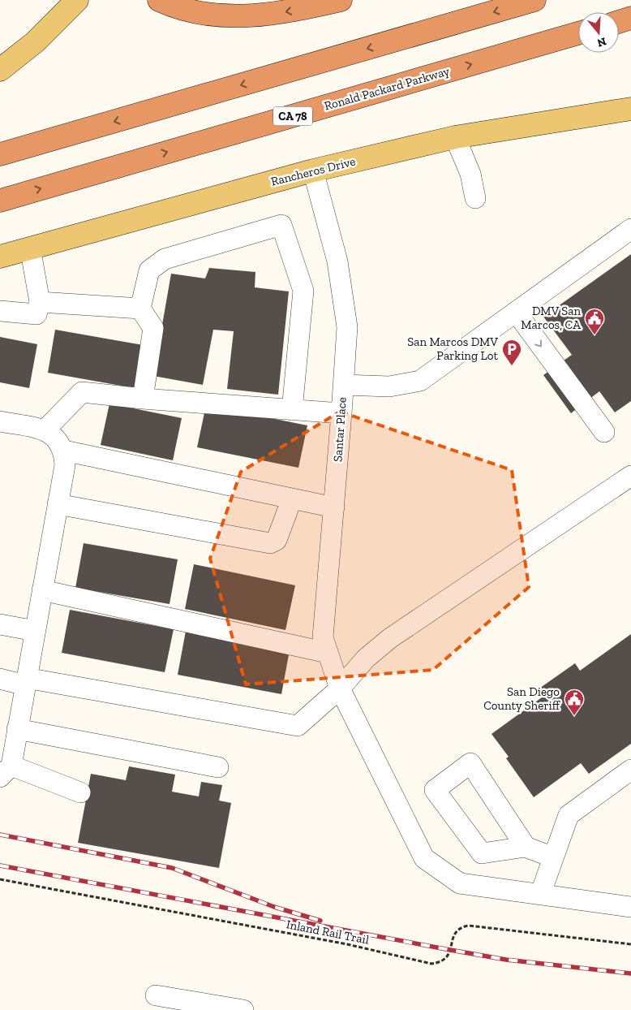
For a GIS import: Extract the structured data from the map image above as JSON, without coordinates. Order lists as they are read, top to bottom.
{
  "streets": {
    "highway": ["Ronald Packard Parkway", "CA 78"],
    "main road": ["Rancheros Drive"],
    "street": ["Santar Place"],
    "path": ["Inland Rail Trail"]
  },
  "crossings": [
    ["Rancheros Drive", "Santar Place"]
  ],
  "places": {
    "public building": ["DMV San Marcos, CA", "San Diego County Sheriff"],
    "parking": ["San Marcos DMV Parking Lot"]
  },
  "north": "bottom"
}
